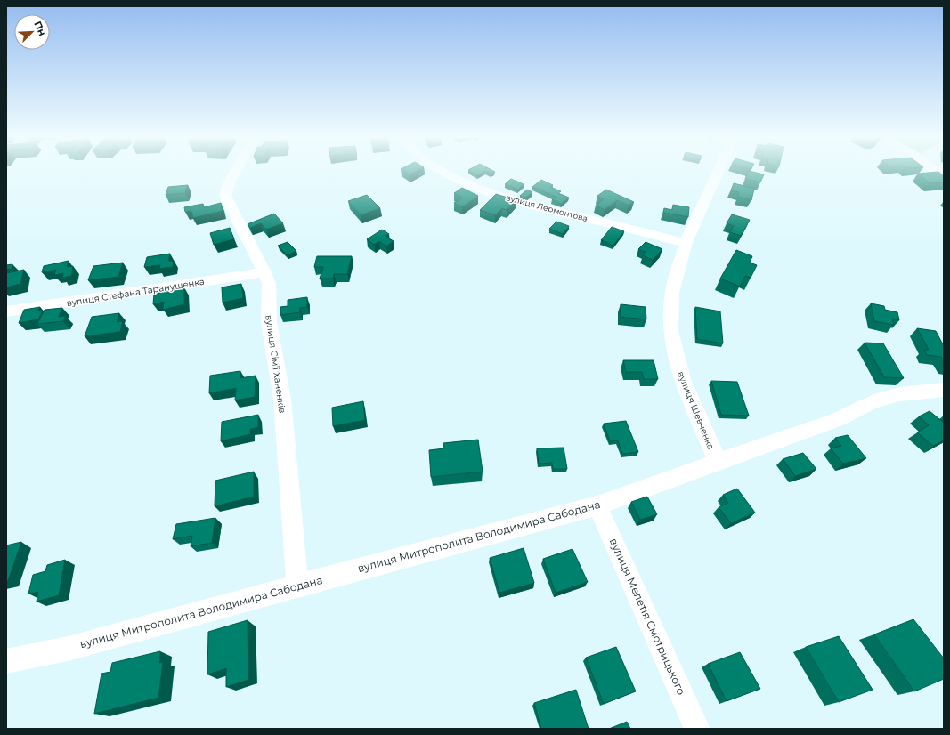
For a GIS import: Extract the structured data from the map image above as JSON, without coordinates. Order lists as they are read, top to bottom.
{
  "streets": {
    "street": [
      "вулиця Лермонтова",
      "вулиця Стефана Таранушенка",
      "вулиця Сімʼї Ханенків",
      "вулиця Шевченка",
      "вулиця Митрополита Володимира Сабодана",
      "вулиця Мелетія Смотрицького"
    ]
  },
  "crossings": [
    ["вулиця Лермонтова", "вулиця Шевченка"],
    ["вулиця Стефана Таранушенка", "вулиця Сімʼї Ханенків"],
    ["вулиця Сімʼї Ханенків", "вулиця Митрополита Володимира Сабодана"],
    ["вулиця Шевченка", "вулиця Митрополита Володимира Сабодана"],
    ["вулиця Митрополита Володимира Сабодана", "вулиця Мелетія Смотрицького"]
  ],
  "north": "top right"
}
